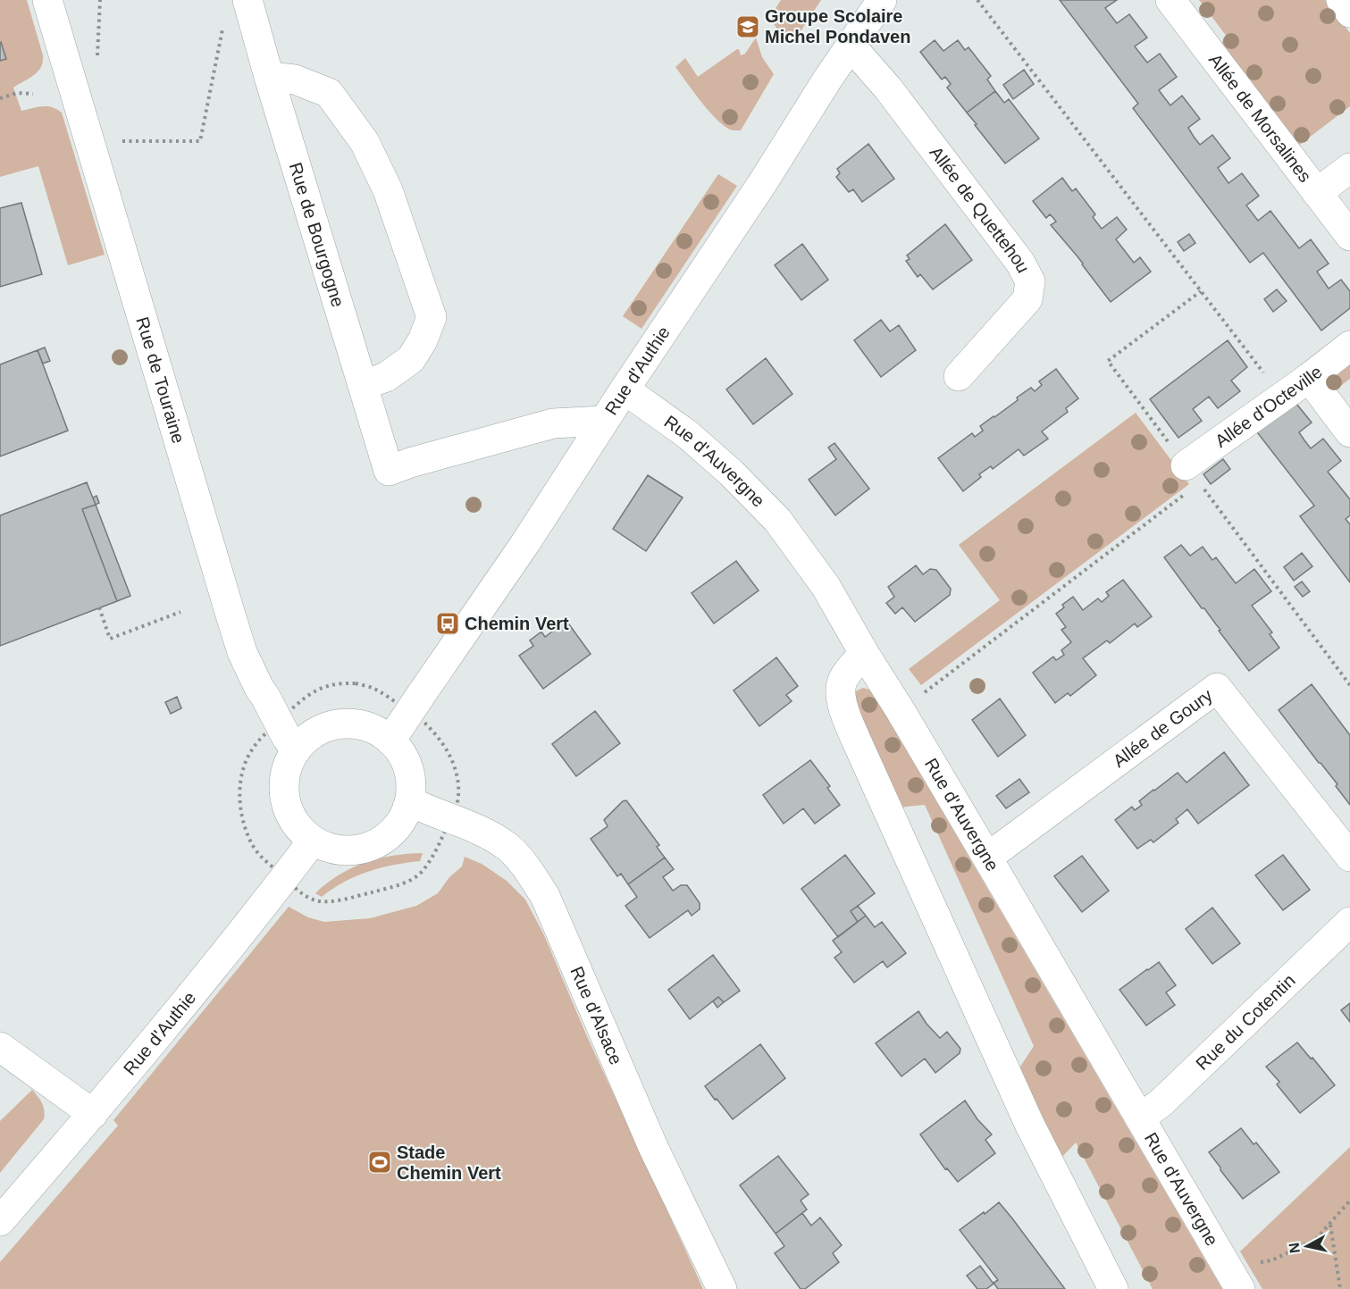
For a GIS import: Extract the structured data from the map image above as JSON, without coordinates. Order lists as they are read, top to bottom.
{
  "streets": {
    "street": [
      "Allée de Morsalines",
      "Allée de Quettehou",
      "Rue de Bourgogne",
      "Rue d'Authie",
      "Rue de Touraine",
      "Allée d'Octeville",
      "Rue d'Auvergne",
      "Allée de Goury",
      "Rue d'Alsace",
      "Rue du Cotentin"
    ]
  },
  "crossings": [
    ["Allée de Quettehou", "Rue d'Authie"],
    ["Rue de Bourgogne", "Rue d'Authie"],
    ["Rue d'Authie", "Rue de Touraine"],
    ["Rue d'Authie", "Rue d'Auvergne"],
    ["Rue d'Authie", "Rue d'Alsace"],
    ["Rue de Touraine", "Rue d'Alsace"],
    ["Rue d'Auvergne", "Allée de Goury"],
    ["Rue d'Auvergne", "Rue du Cotentin"]
  ],
  "places": {
    "school or university": ["Groupe Scolaire Michel Pondaven"],
    "bus stop": ["Chemin Vert"],
    "sports": ["Stade Chemin Vert"]
  },
  "north": "left"
}
